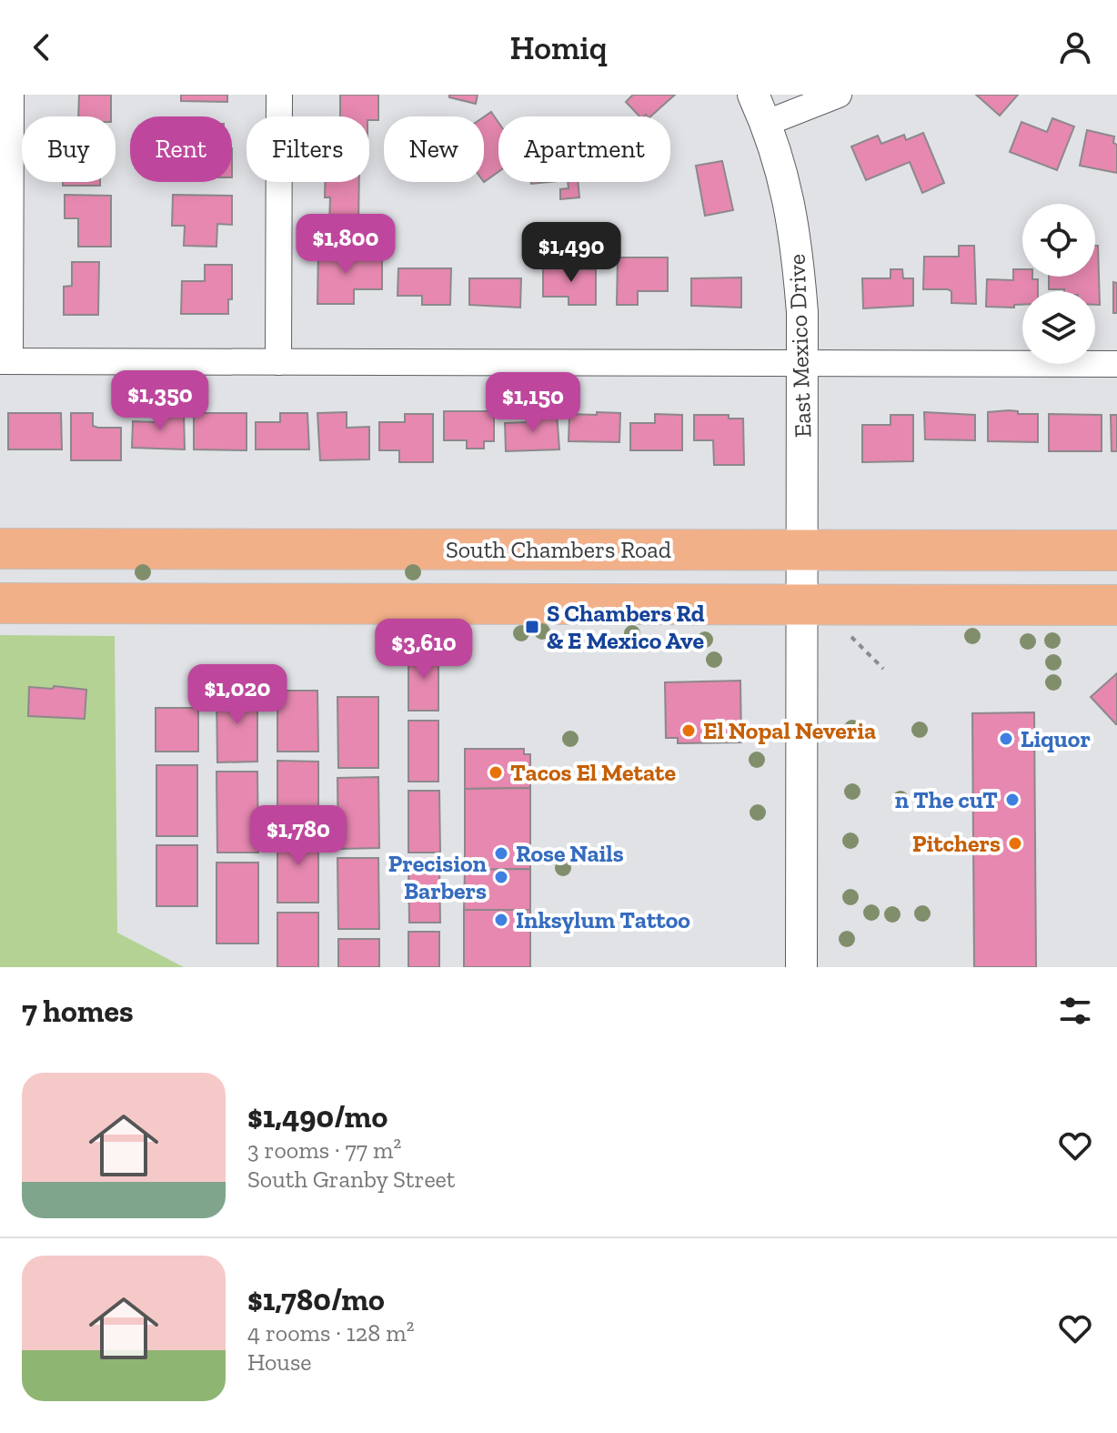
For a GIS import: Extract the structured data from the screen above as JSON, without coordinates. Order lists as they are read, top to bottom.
{
  "streets": {
    "main road": ["South Chambers Road"],
    "street": ["East Mexico Drive"]
  },
  "crossings": [
    ["East Mexico Drive", "South Chambers Road"]
  ],
  "places": {
    "transit": ["S Chambers Rd & E Mexico Ave"],
    "other": [
      "El Nopal Neveria",
      "Liquor",
      "Tacos El Metate",
      "n The cuT",
      "Pitchers",
      "Rose Nails",
      "Precision Barbers",
      "Inksylum Tattoo"
    ]
  },
  "page": {
    "header": "Homiq",
    "chip": [
      "Buy",
      "Rent",
      "Filters",
      "New",
      "Apartment"
    ],
    "price": [
      "$1,800",
      "$1,490",
      "$1,350",
      "$1,150",
      "$3,610",
      "$1,020",
      "$1,780"
    ],
    "heading": "7 homes",
    "list": [
      {
        "name": "$1,490/mo",
        "note": "3 rooms · 77 m² · South Granby Street"
      },
      {
        "name": "$1,780/mo",
        "note": "4 rooms · 128 m² · House"
      }
    ]
  }
}
